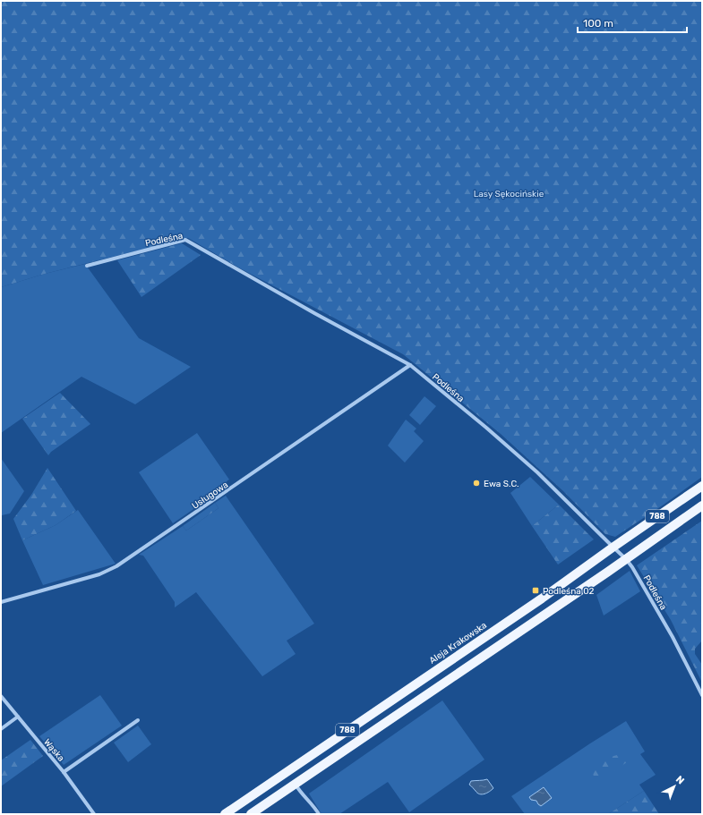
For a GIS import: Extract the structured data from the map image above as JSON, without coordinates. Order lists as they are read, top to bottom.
{
  "streets": {
    "main road": ["788", "Aleja Krakowska"],
    "street": ["Podleśna", "Usługowa", "Wąska"]
  },
  "crossings": [
    ["Podleśna", "Usługowa"],
    ["Podleśna", "788"],
    ["Podleśna", "Aleja Krakowska"]
  ],
  "parks": ["Lasy Sękocińskie"],
  "places": {
    "other": ["Ewa S.C."],
    "transit": ["Podleśna 02"]
  },
  "scale_bar": "100 m",
  "north": "top right"
}
